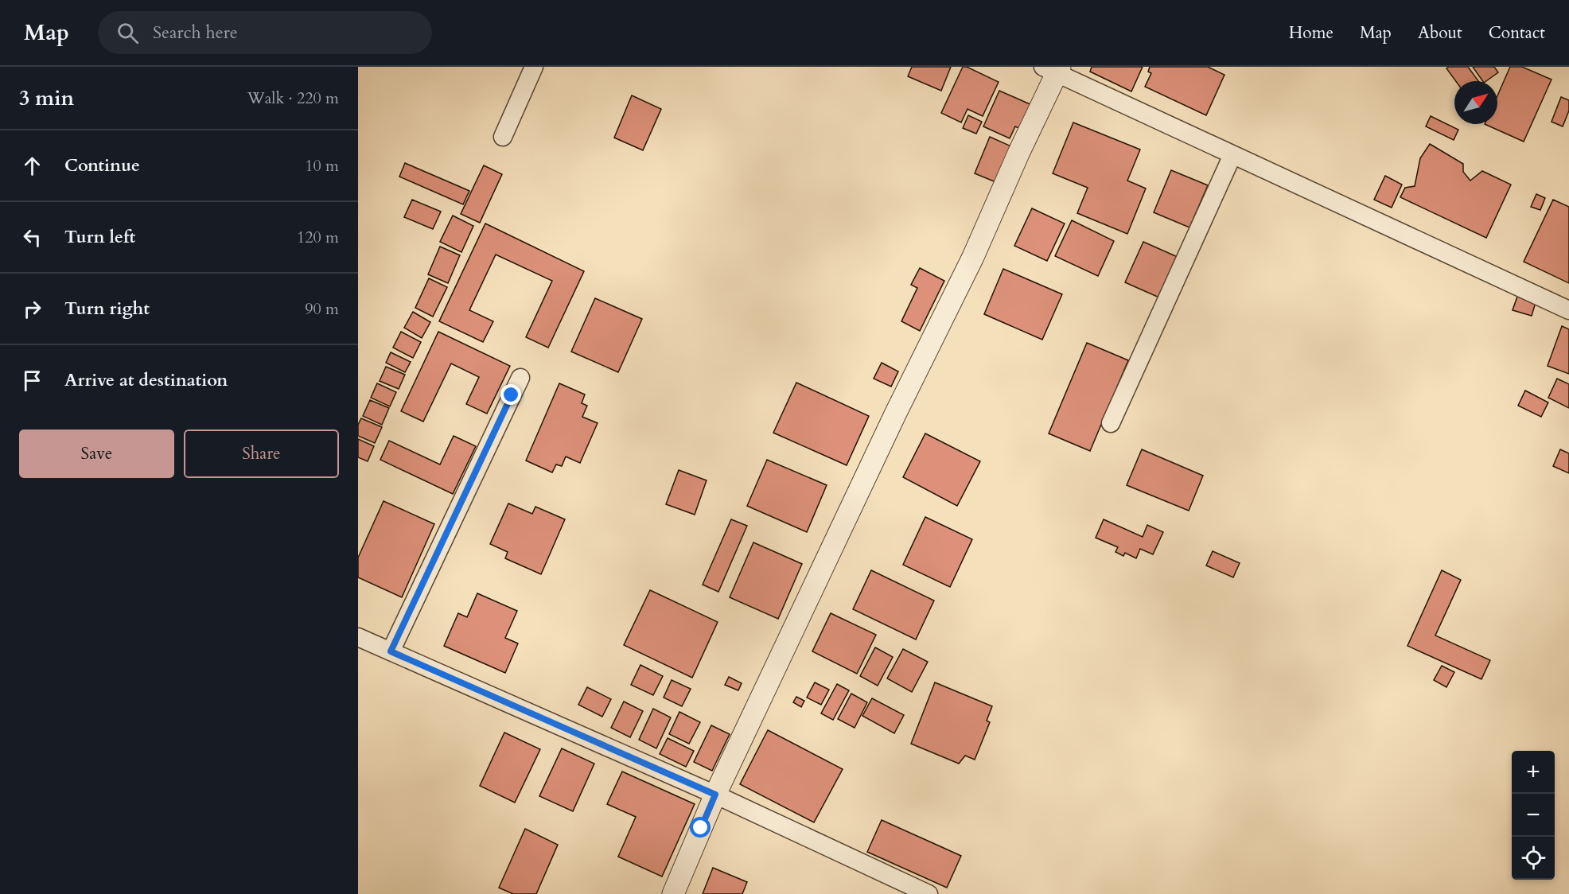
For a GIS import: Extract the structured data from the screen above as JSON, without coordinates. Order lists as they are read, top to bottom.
{
  "north": "top right",
  "page": {
    "header": "Map",
    "search": "Search here",
    "nav": [
      "Home",
      "Map",
      "About",
      "Contact"
    ],
    "heading": ["3 min", "Walk · 220 m"],
    "list": [
      ["Continue", "10 m"],
      ["Turn left", "120 m"],
      ["Turn right", "90 m"],
      "Arrive at destination"
    ],
    "buttons": ["Save", "Share"],
    "map_buttons": ["+", "−"]
  }
}
